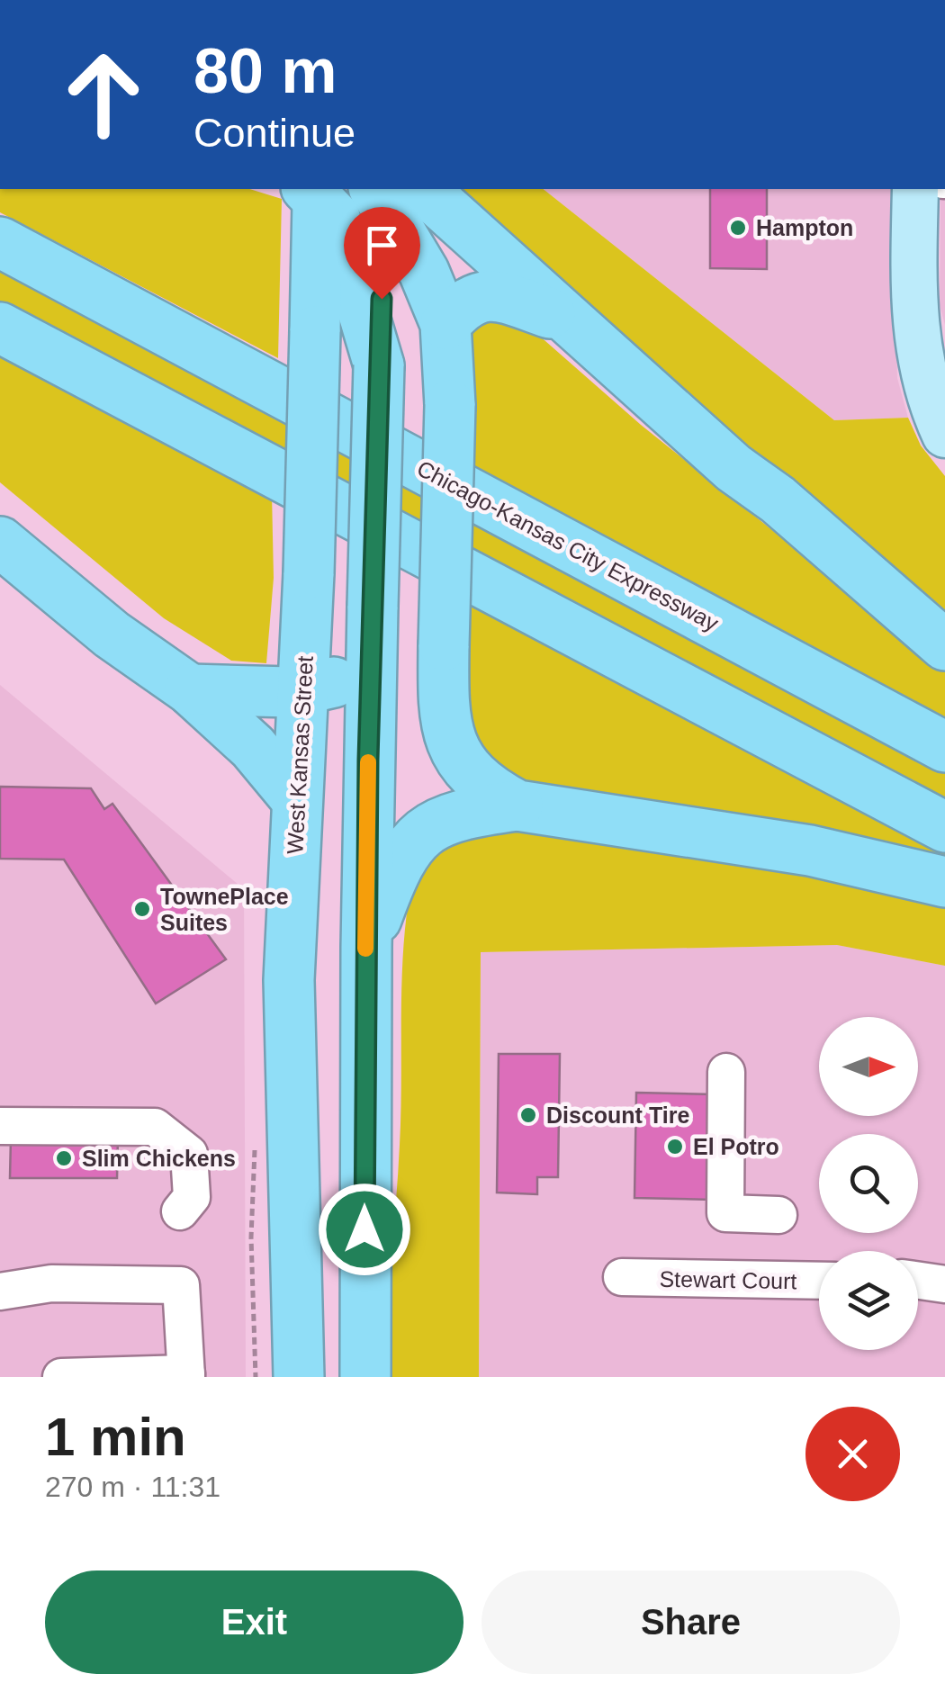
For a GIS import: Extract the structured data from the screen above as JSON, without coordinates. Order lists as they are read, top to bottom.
{
  "streets": {
    "highway": ["Chicago-Kansas City Expressway", "West Kansas Street"],
    "street": ["Stewart Court"]
  },
  "places": [
    "Hampton",
    "TownePlace Suites",
    "Discount Tire",
    "El Potro",
    "Slim Chickens"
  ],
  "north": "right",
  "page": {
    "turn": ["80 m", "Continue"],
    "heading": ["1 min", "270 m · 11:31"],
    "buttons": ["Exit", "Share"]
  }
}
